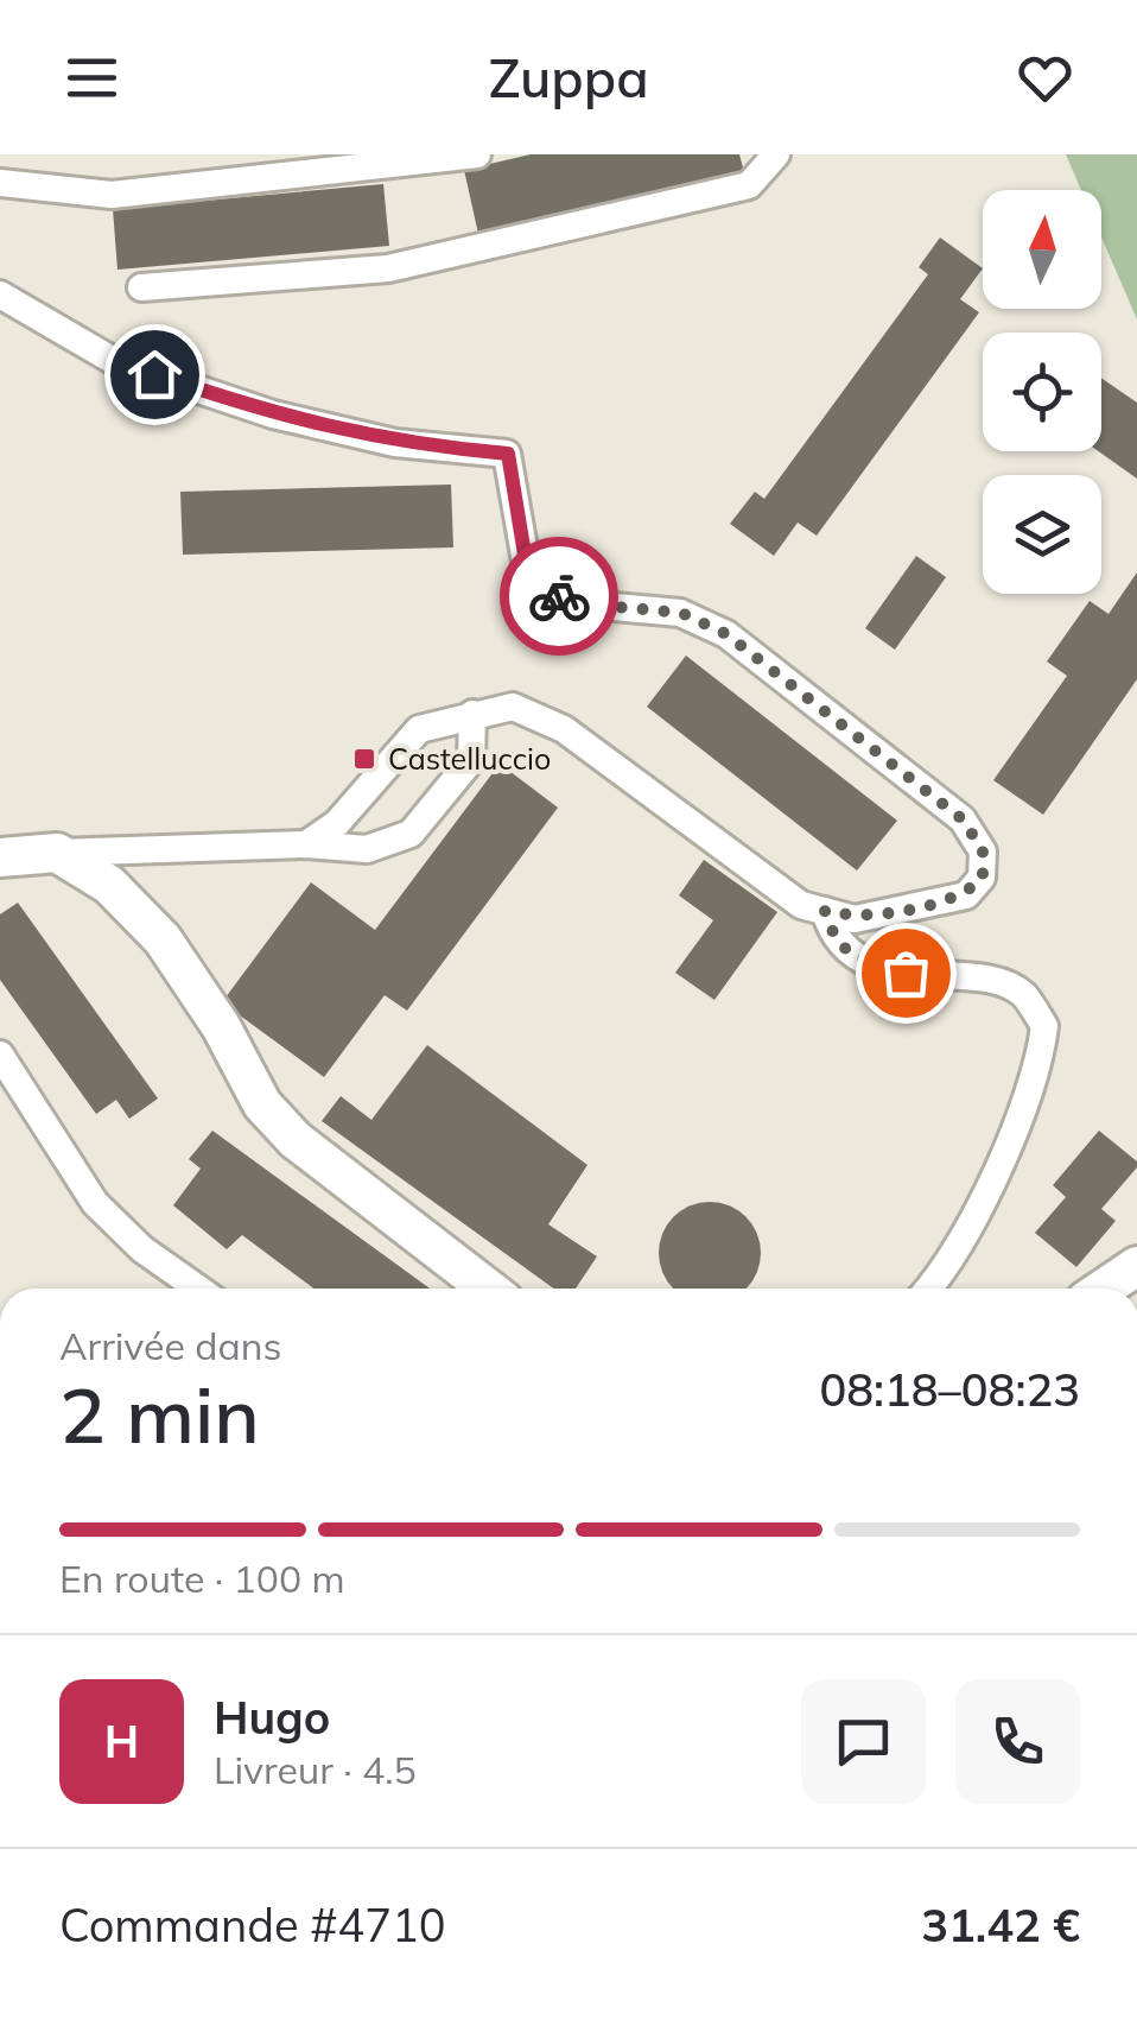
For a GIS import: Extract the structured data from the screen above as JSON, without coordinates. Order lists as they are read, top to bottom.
{
  "places": {
    "transit": ["Castelluccio"]
  },
  "north": "top",
  "page": {
    "header": "Zuppa",
    "heading": ["2 min", "Arrivée dans", "08:18–08:23"],
    "panel": [
      "Hugo",
      "Livreur · 4.5",
      "Commande #4710",
      "31.42 €"
    ],
    "bar": "En route · 100 m",
    "round": "H"
  }
}
